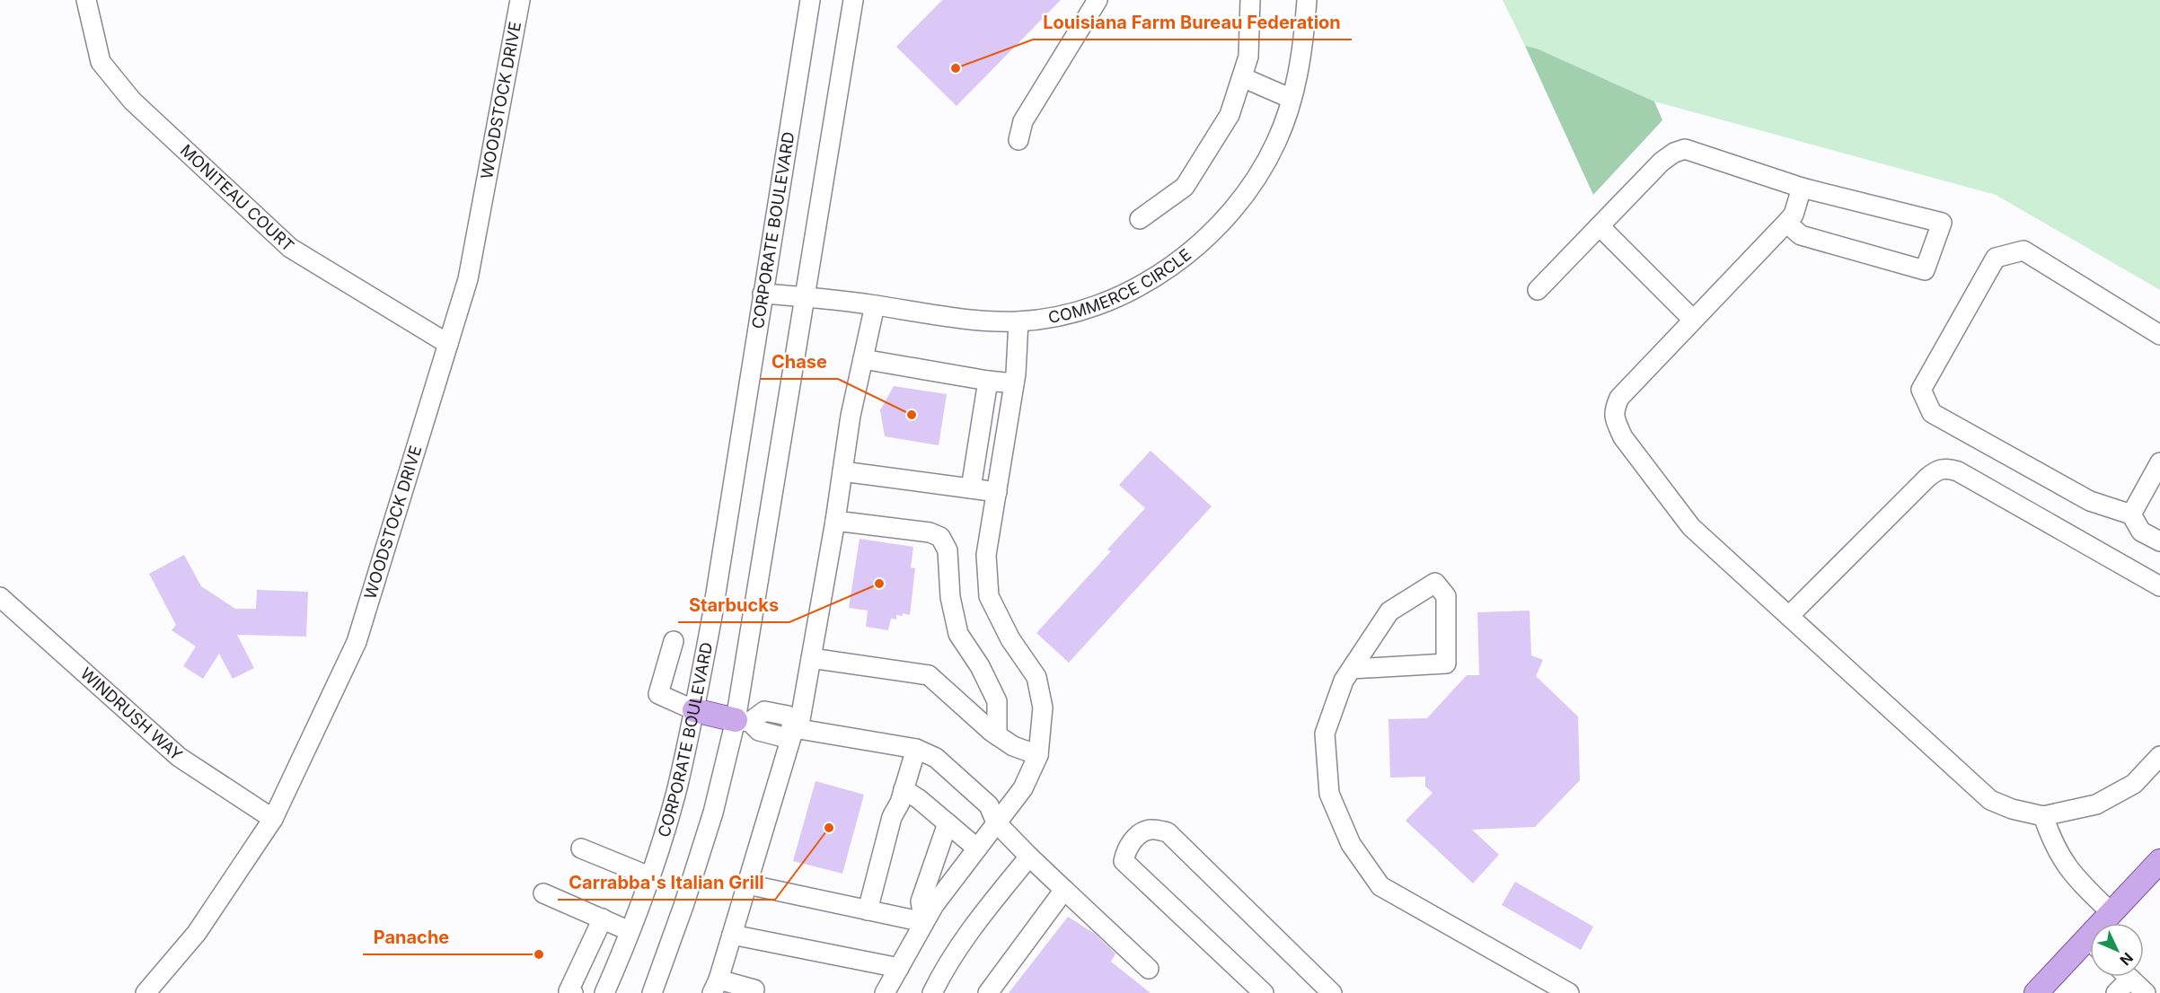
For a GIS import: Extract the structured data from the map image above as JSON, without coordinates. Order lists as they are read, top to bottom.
{
  "streets": {
    "street": [
      "WOODSTOCK DRIVE",
      "MONITEAU COURT",
      "CORPORATE BOULEVARD",
      "COMMERCE CIRCLE",
      "WINDRUSH WAY"
    ]
  },
  "crossings": [
    ["WOODSTOCK DRIVE", "MONITEAU COURT"],
    ["WOODSTOCK DRIVE", "WINDRUSH WAY"],
    ["CORPORATE BOULEVARD", "COMMERCE CIRCLE"]
  ],
  "places": [
    "Louisiana Farm Bureau Federation",
    "Chase",
    "Starbucks",
    "Carrabba's Italian Grill",
    "Panache"
  ],
  "north": "bottom right"
}
